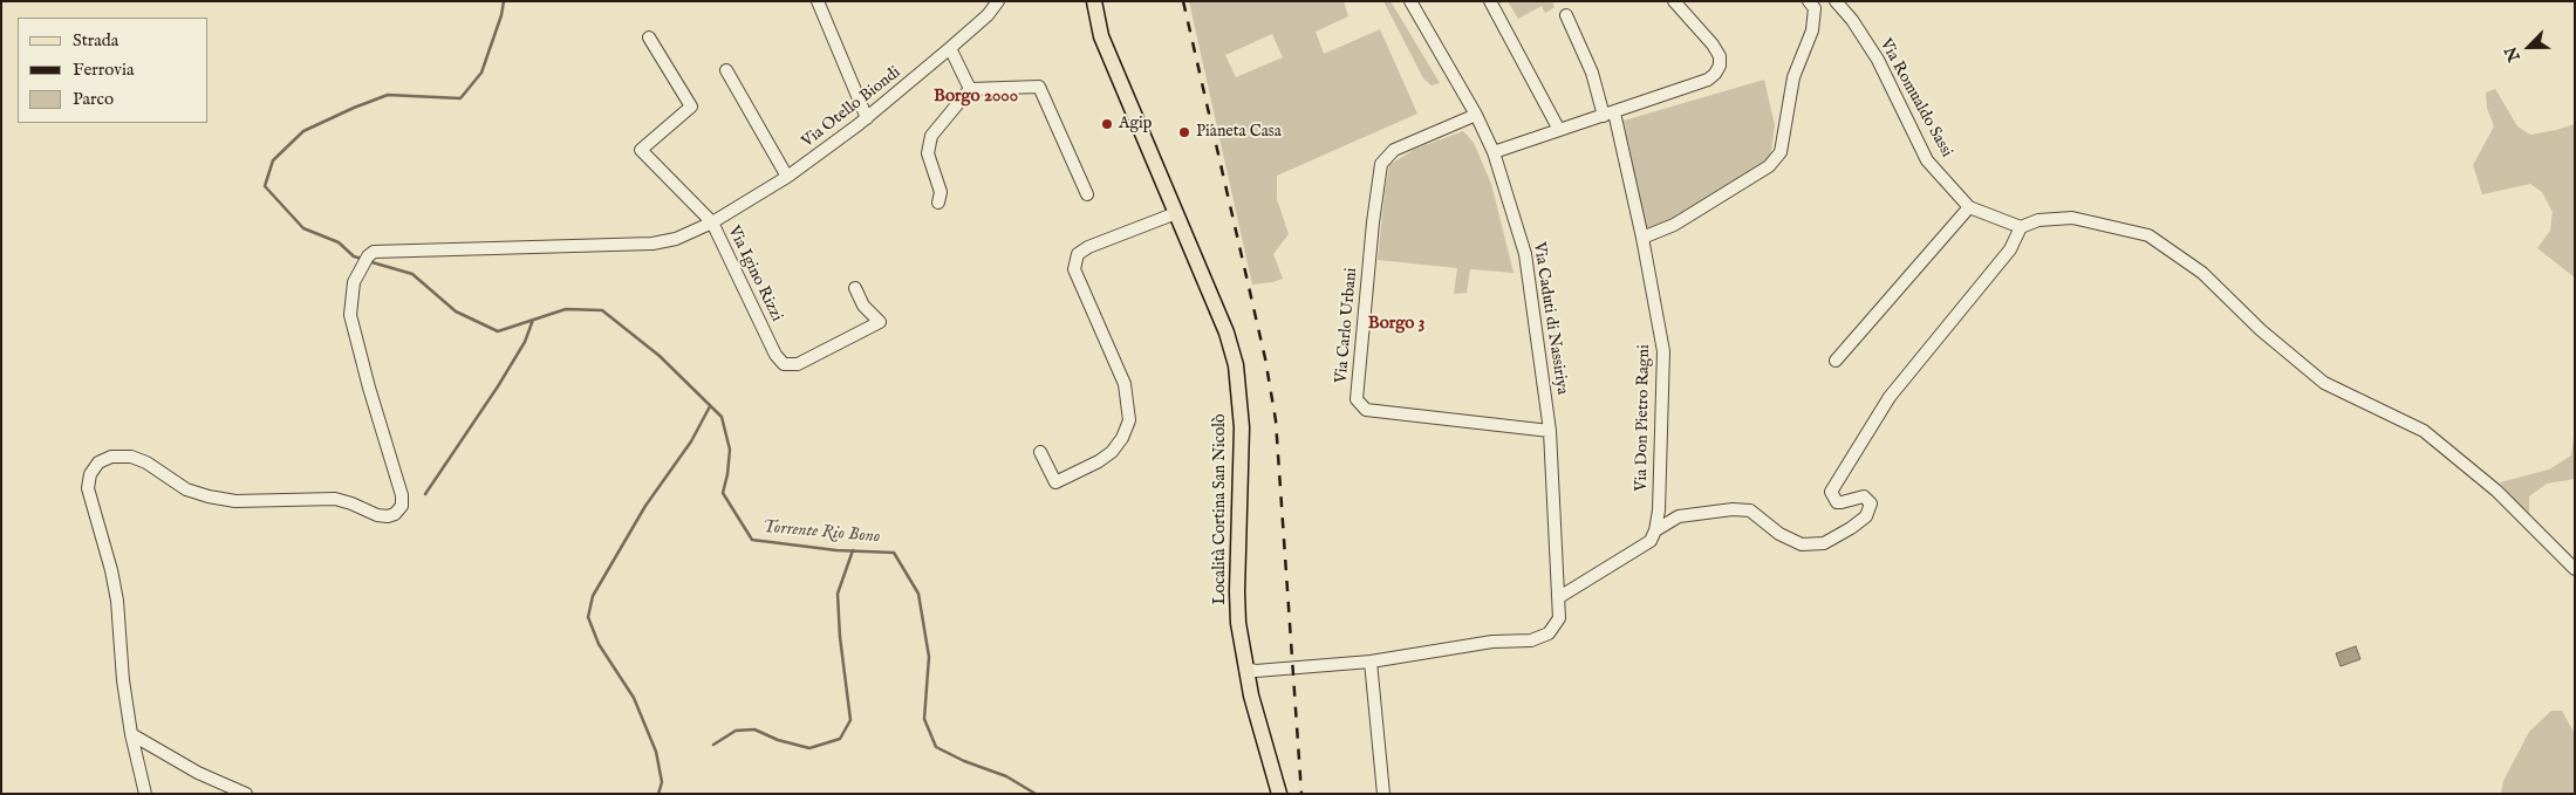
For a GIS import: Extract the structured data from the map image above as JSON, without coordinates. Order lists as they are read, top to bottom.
{
  "streets": {
    "main road": ["Località Cortina San Nicolò"],
    "street": [
      "Via Romualdo Sassi",
      "Via Otello Biondi",
      "Via Igino Rizzi",
      "Via Caduti di Nassiriya",
      "Via Carlo Urbani",
      "Via Don Pietro Ragni"
    ]
  },
  "crossings": [
    ["Via Otello Biondi", "Via Igino Rizzi"],
    ["Via Caduti di Nassiriya", "Via Carlo Urbani"],
    ["Via Caduti di Nassiriya", "Località Cortina San Nicolò"]
  ],
  "districts": ["Borgo 2000", "Borgo 3"],
  "water": ["Torrente Rio Bono"],
  "places": ["Agip", "Pianeta Casa"],
  "legend": ["Strada", "Ferrovia", "Parco"],
  "north": "bottom left"
}
